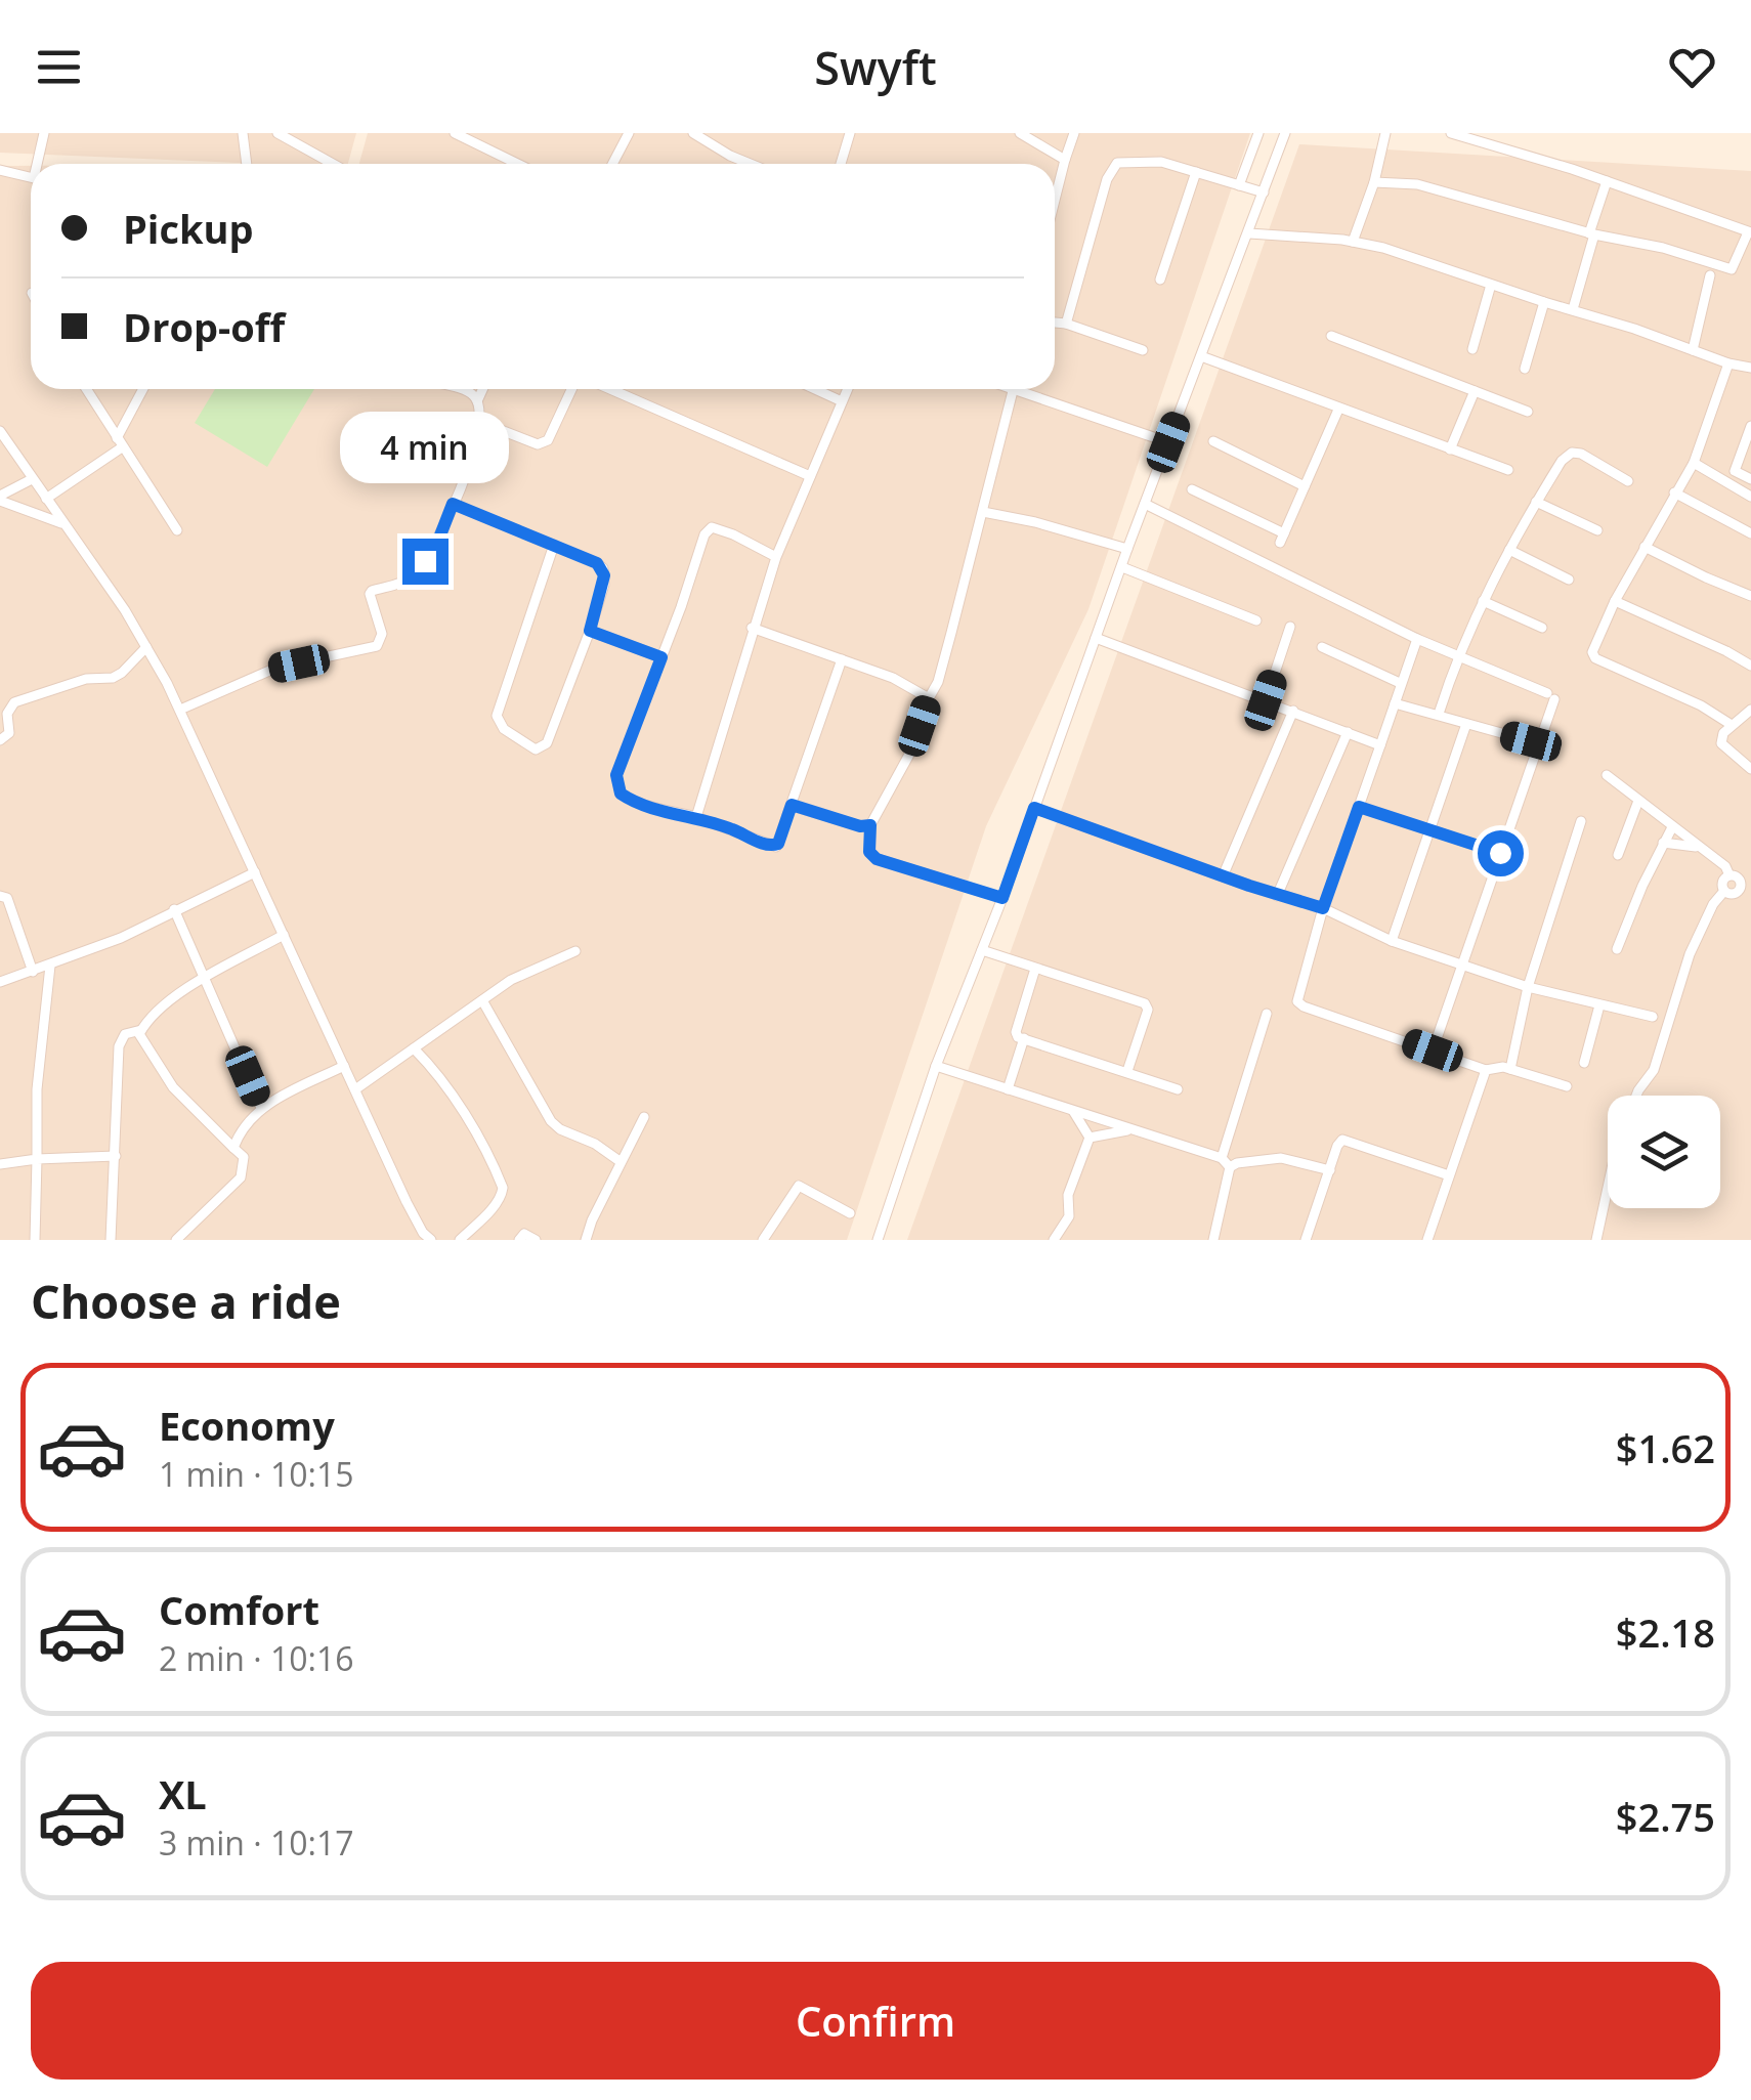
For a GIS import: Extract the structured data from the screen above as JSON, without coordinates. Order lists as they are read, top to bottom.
{
  "page": {
    "header": "Swyft",
    "banner": ["Pickup", "Drop-off"],
    "bubble": "4 min",
    "heading": "Choose a ride",
    "list": [
      {
        "name": "Economy",
        "note": "1 min · 10:15",
        "value": "$1.62"
      },
      {
        "name": "Comfort",
        "note": "2 min · 10:16",
        "value": "$2.18"
      },
      {
        "name": "XL",
        "note": "3 min · 10:17",
        "value": "$2.75"
      }
    ],
    "buttons": "Confirm"
  }
}
